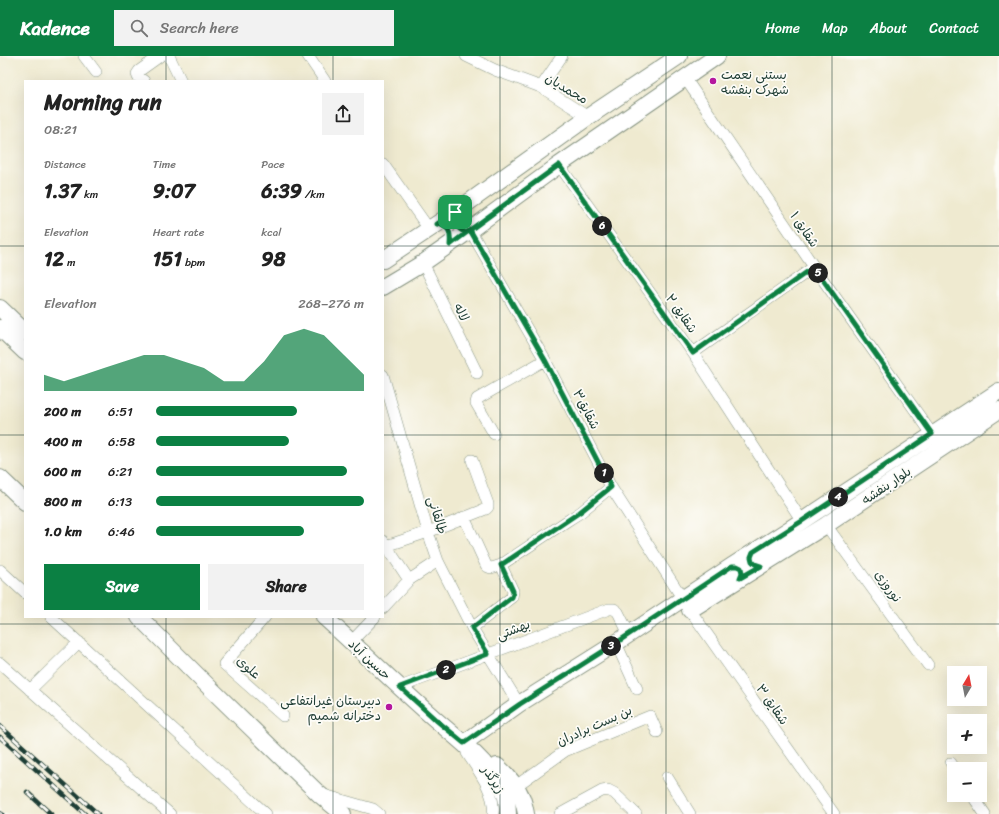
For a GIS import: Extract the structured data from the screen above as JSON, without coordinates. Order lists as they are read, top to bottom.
{
  "streets": {
    "main road": ["بلوار بنفشه", "حسین آباد", "زیرگذر"],
    "street": [
      "محمدیان",
      "شقایق ۱",
      "لاله",
      "شقایق ۲",
      "شقایق۳",
      "طالقانی",
      "نوروزی",
      "بهشتی",
      "علوی",
      "شقایق ۳",
      "بن بست برادران"
    ]
  },
  "crossings": [
    ["شقایق ۱", "بلوار بنفشه"],
    ["شقایق ۲", "بلوار بنفشه"],
    ["شقایق۳", "بلوار بنفشه"],
    ["شقایق۳", "شقایق ۳"],
    ["بلوار بنفشه", "طالقانی"],
    ["بلوار بنفشه", "نوروزی"],
    ["بلوار بنفشه", "بهشتی"],
    ["بلوار بنفشه", "حسین آباد"],
    ["بلوار بنفشه", "شقایق ۳"],
    ["بلوار بنفشه", "زیرگذر"],
    ["طالقانی", "بهشتی"],
    ["بهشتی", "حسین آباد"],
    ["حسین آباد", "زیرگذر"]
  ],
  "places": ["بستنی نعمت شهرک بنفشه", "دبیرستان غیرانتفاعی دخترانه شمیم"],
  "north": "top",
  "page": {
    "header": "Kadence",
    "search": "Search here",
    "nav": [
      "Home",
      "Map",
      "About",
      "Contact"
    ],
    "heading": ["Morning run", "08:21"],
    "stats": [
      ["Distance", "1.37 km"],
      ["Time", "9:07"],
      ["Pace", "6:39 /km"],
      ["Elevation", "12 m"],
      ["Heart rate", "151 bpm"],
      ["kcal", "98"]
    ],
    "pins": [
      "6",
      "5",
      "1",
      "4",
      "3",
      "2"
    ],
    "chart": ["Elevation", "268–276 m"],
    "list": [
      {
        "name": "200 m",
        "note": "6:51"
      },
      {
        "name": "400 m",
        "note": "6:58"
      },
      {
        "name": "600 m",
        "note": "6:21"
      },
      {
        "name": "800 m",
        "note": "6:13"
      },
      {
        "name": "1.0 km",
        "note": "6:46"
      }
    ],
    "buttons": ["Save", "Share"],
    "map_buttons": ["+", "−"]
  }
}
